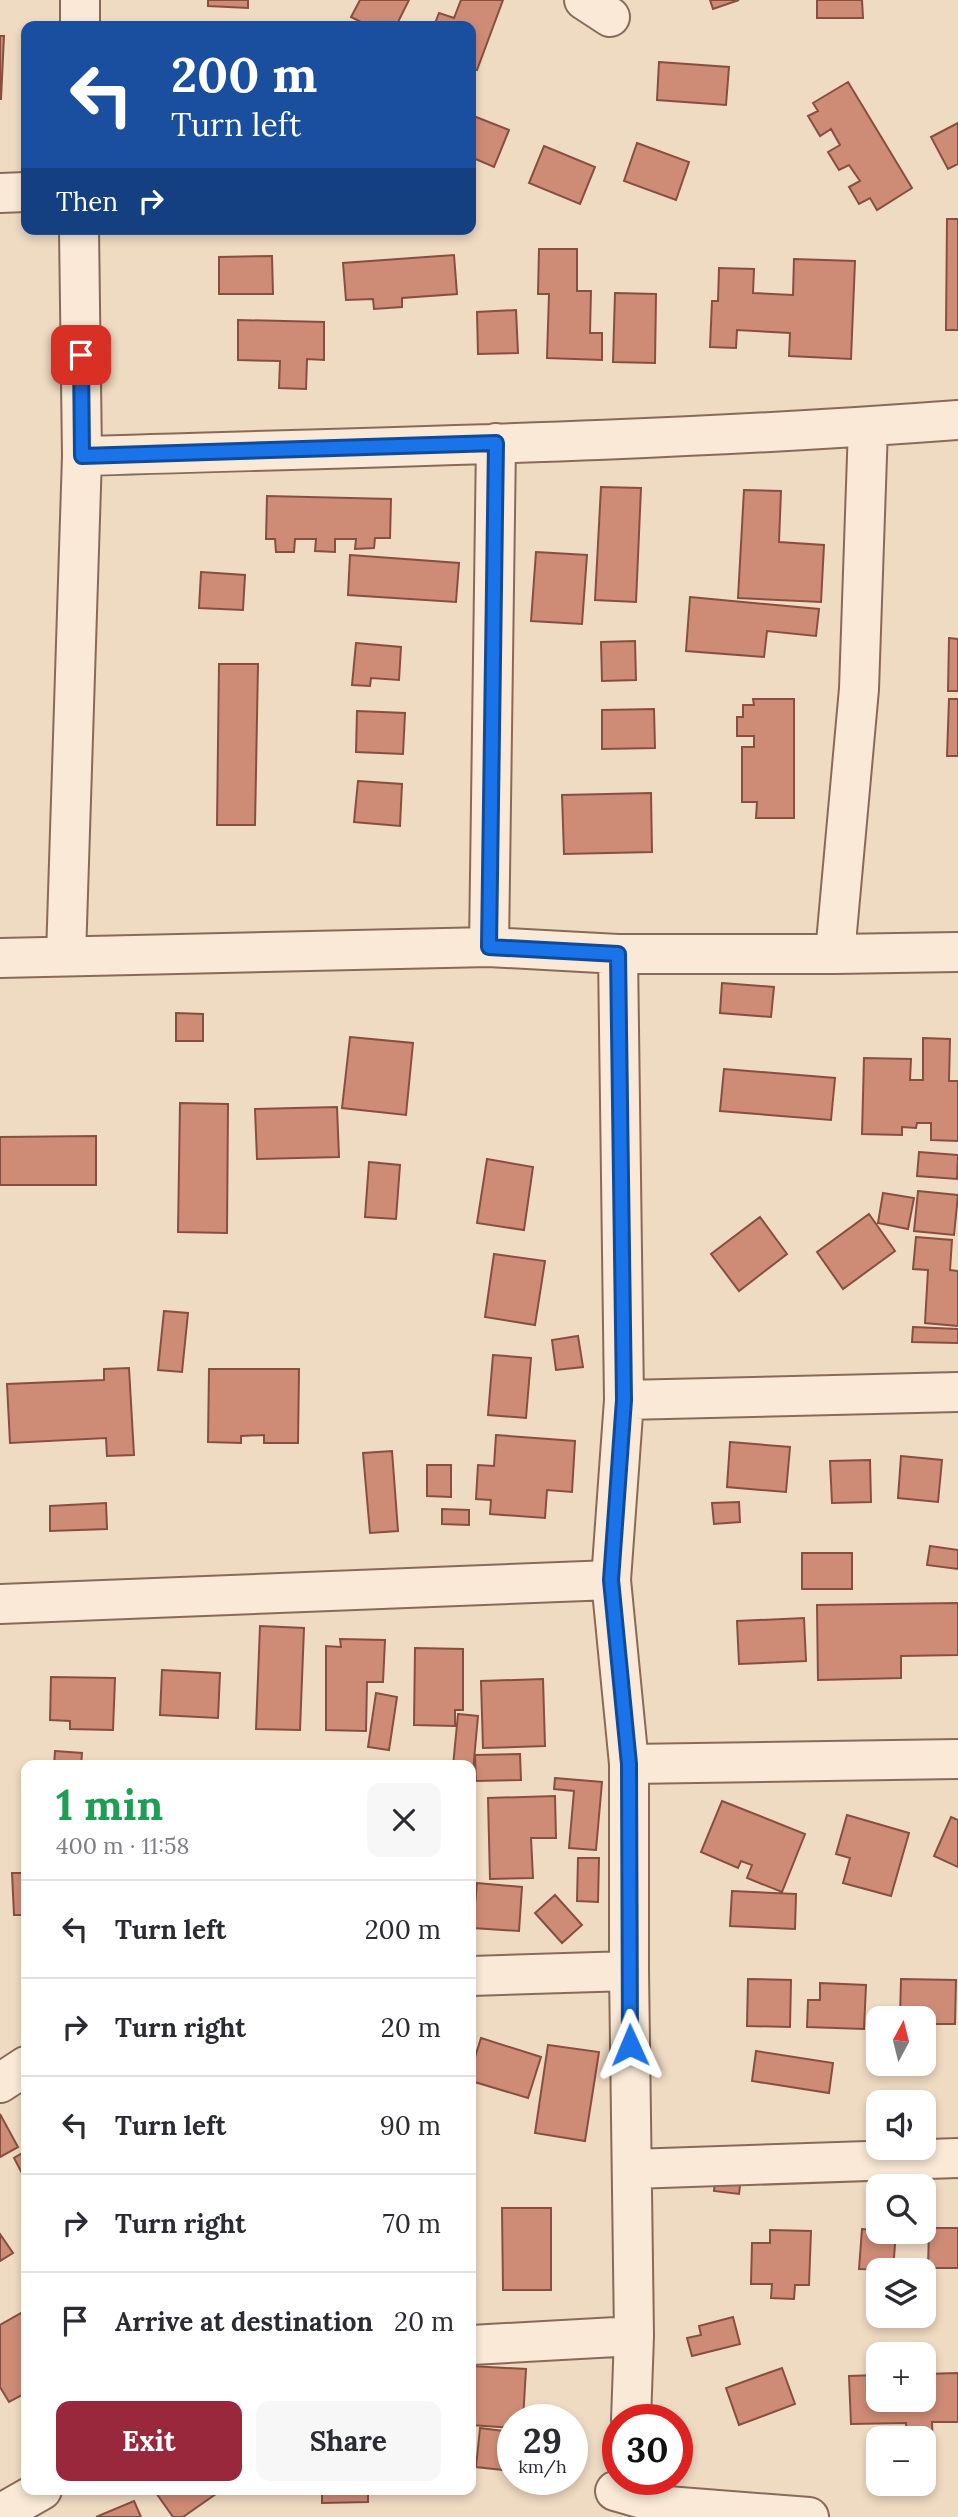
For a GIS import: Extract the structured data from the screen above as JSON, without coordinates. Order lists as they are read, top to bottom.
{
  "north": "top",
  "page": {
    "turn": ["200 m", "Turn left"],
    "then": "Then",
    "heading": ["1 min", "400 m · 11:58"],
    "list": [
      {
        "name": "Turn left",
        "value": "200 m"
      },
      {
        "name": "Turn right",
        "value": "20 m"
      },
      {
        "name": "Turn left",
        "value": "90 m"
      },
      {
        "name": "Turn right",
        "value": "70 m"
      },
      {
        "name": "Arrive at destination",
        "value": "20 m"
      }
    ],
    "map_buttons": ["+", "−"],
    "buttons": ["Exit", "Share"],
    "speed": "29 km/h",
    "limit": "30"
  }
}
